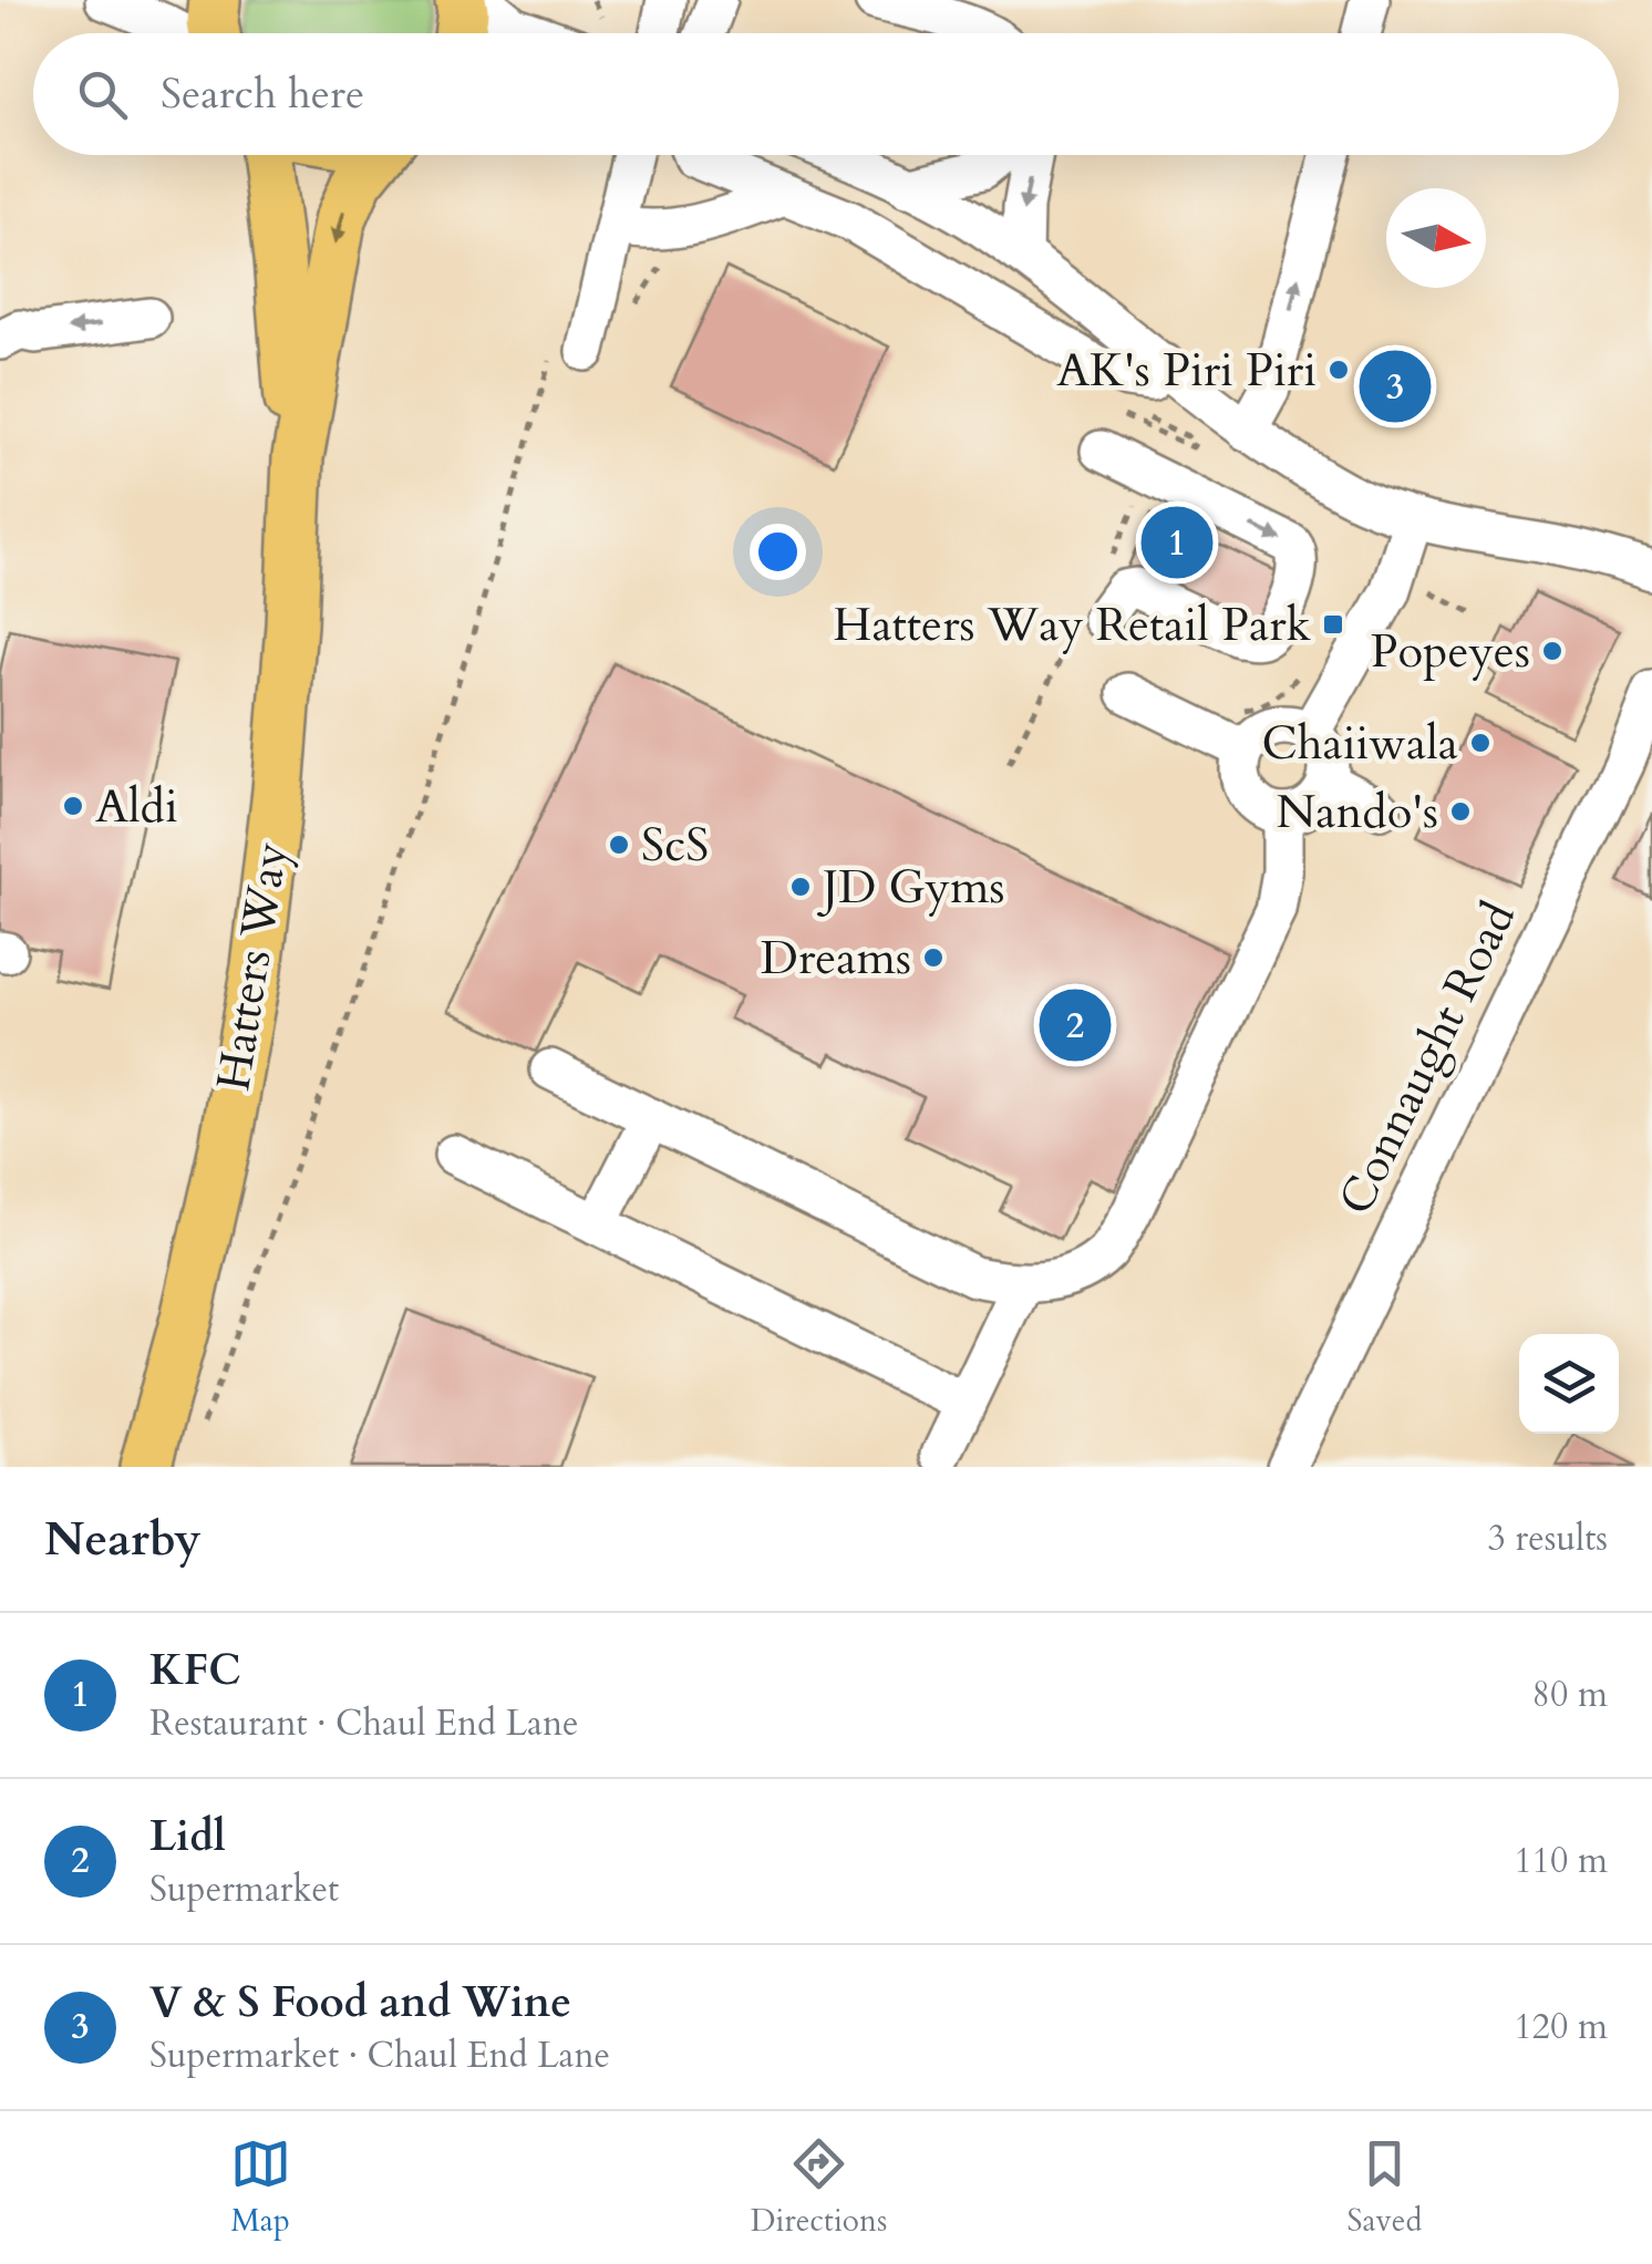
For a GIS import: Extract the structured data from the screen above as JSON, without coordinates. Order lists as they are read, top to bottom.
{
  "streets": {
    "main road": ["Hatters Way"],
    "street": ["Connaught Road"]
  },
  "places": {
    "other": [
      "AK's Piri Piri",
      "Popeyes",
      "Chaiiwala",
      "Aldi",
      "Nando's",
      "ScS",
      "JD Gyms",
      "Dreams"
    ],
    "transit": ["Hatters Way Retail Park"]
  },
  "north": "right",
  "page": {
    "search": "Search here",
    "pins": ["3", "1", "2"],
    "heading": ["Nearby", "3 results"],
    "list": [
      {
        "mark": "1",
        "name": "KFC",
        "note": "Restaurant · Chaul End Lane",
        "value": "80 m"
      },
      {
        "mark": "2",
        "name": "Lidl",
        "note": "Supermarket",
        "value": "110 m"
      },
      {
        "mark": "3",
        "name": "V & S Food and Wine",
        "note": "Supermarket · Chaul End Lane",
        "value": "120 m"
      }
    ],
    "nav": ["Map", "Directions", "Saved"]
  }
}
